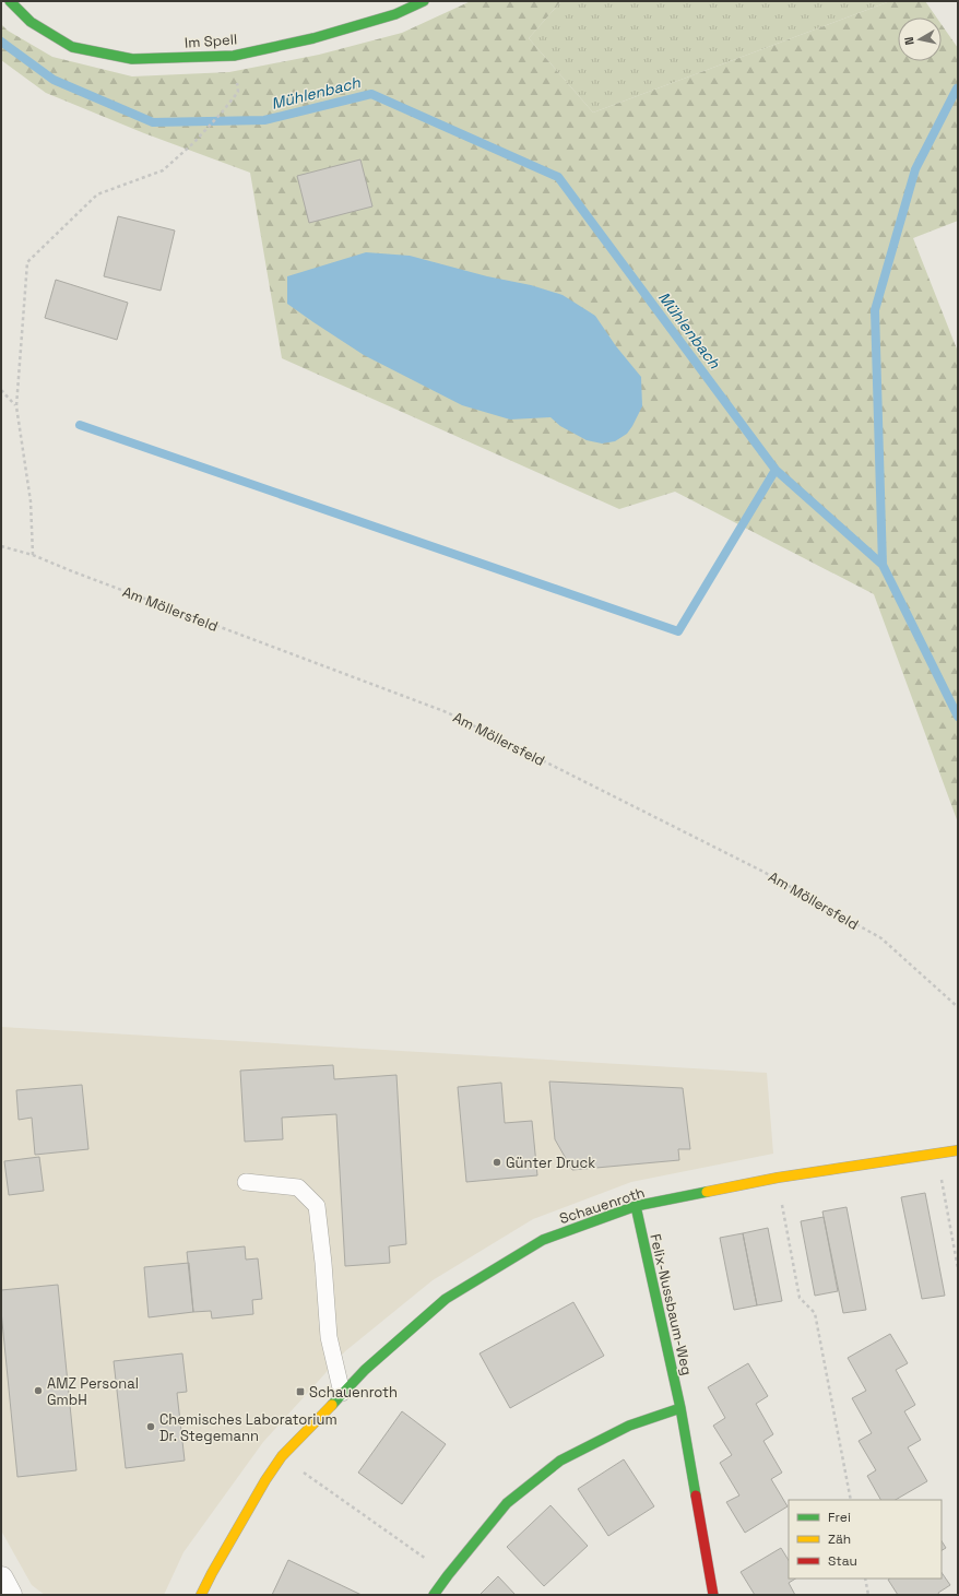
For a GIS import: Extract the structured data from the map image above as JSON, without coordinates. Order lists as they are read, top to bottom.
{
  "streets": {
    "street": ["Im Spell", "Schauenroth", "Felix-Nussbaum-Weg"],
    "path": ["Am Möllersfeld"]
  },
  "crossings": [
    ["Schauenroth", "Felix-Nussbaum-Weg"]
  ],
  "water": ["Mühlenbach"],
  "places": {
    "other": ["Günter Druck", "AMZ Personal GmbH", "Chemisches Laboratorium Dr. Stegemann"],
    "transit": ["Schauenroth"]
  },
  "legend": ["Frei", "Zäh", "Stau"],
  "north": "left"
}
